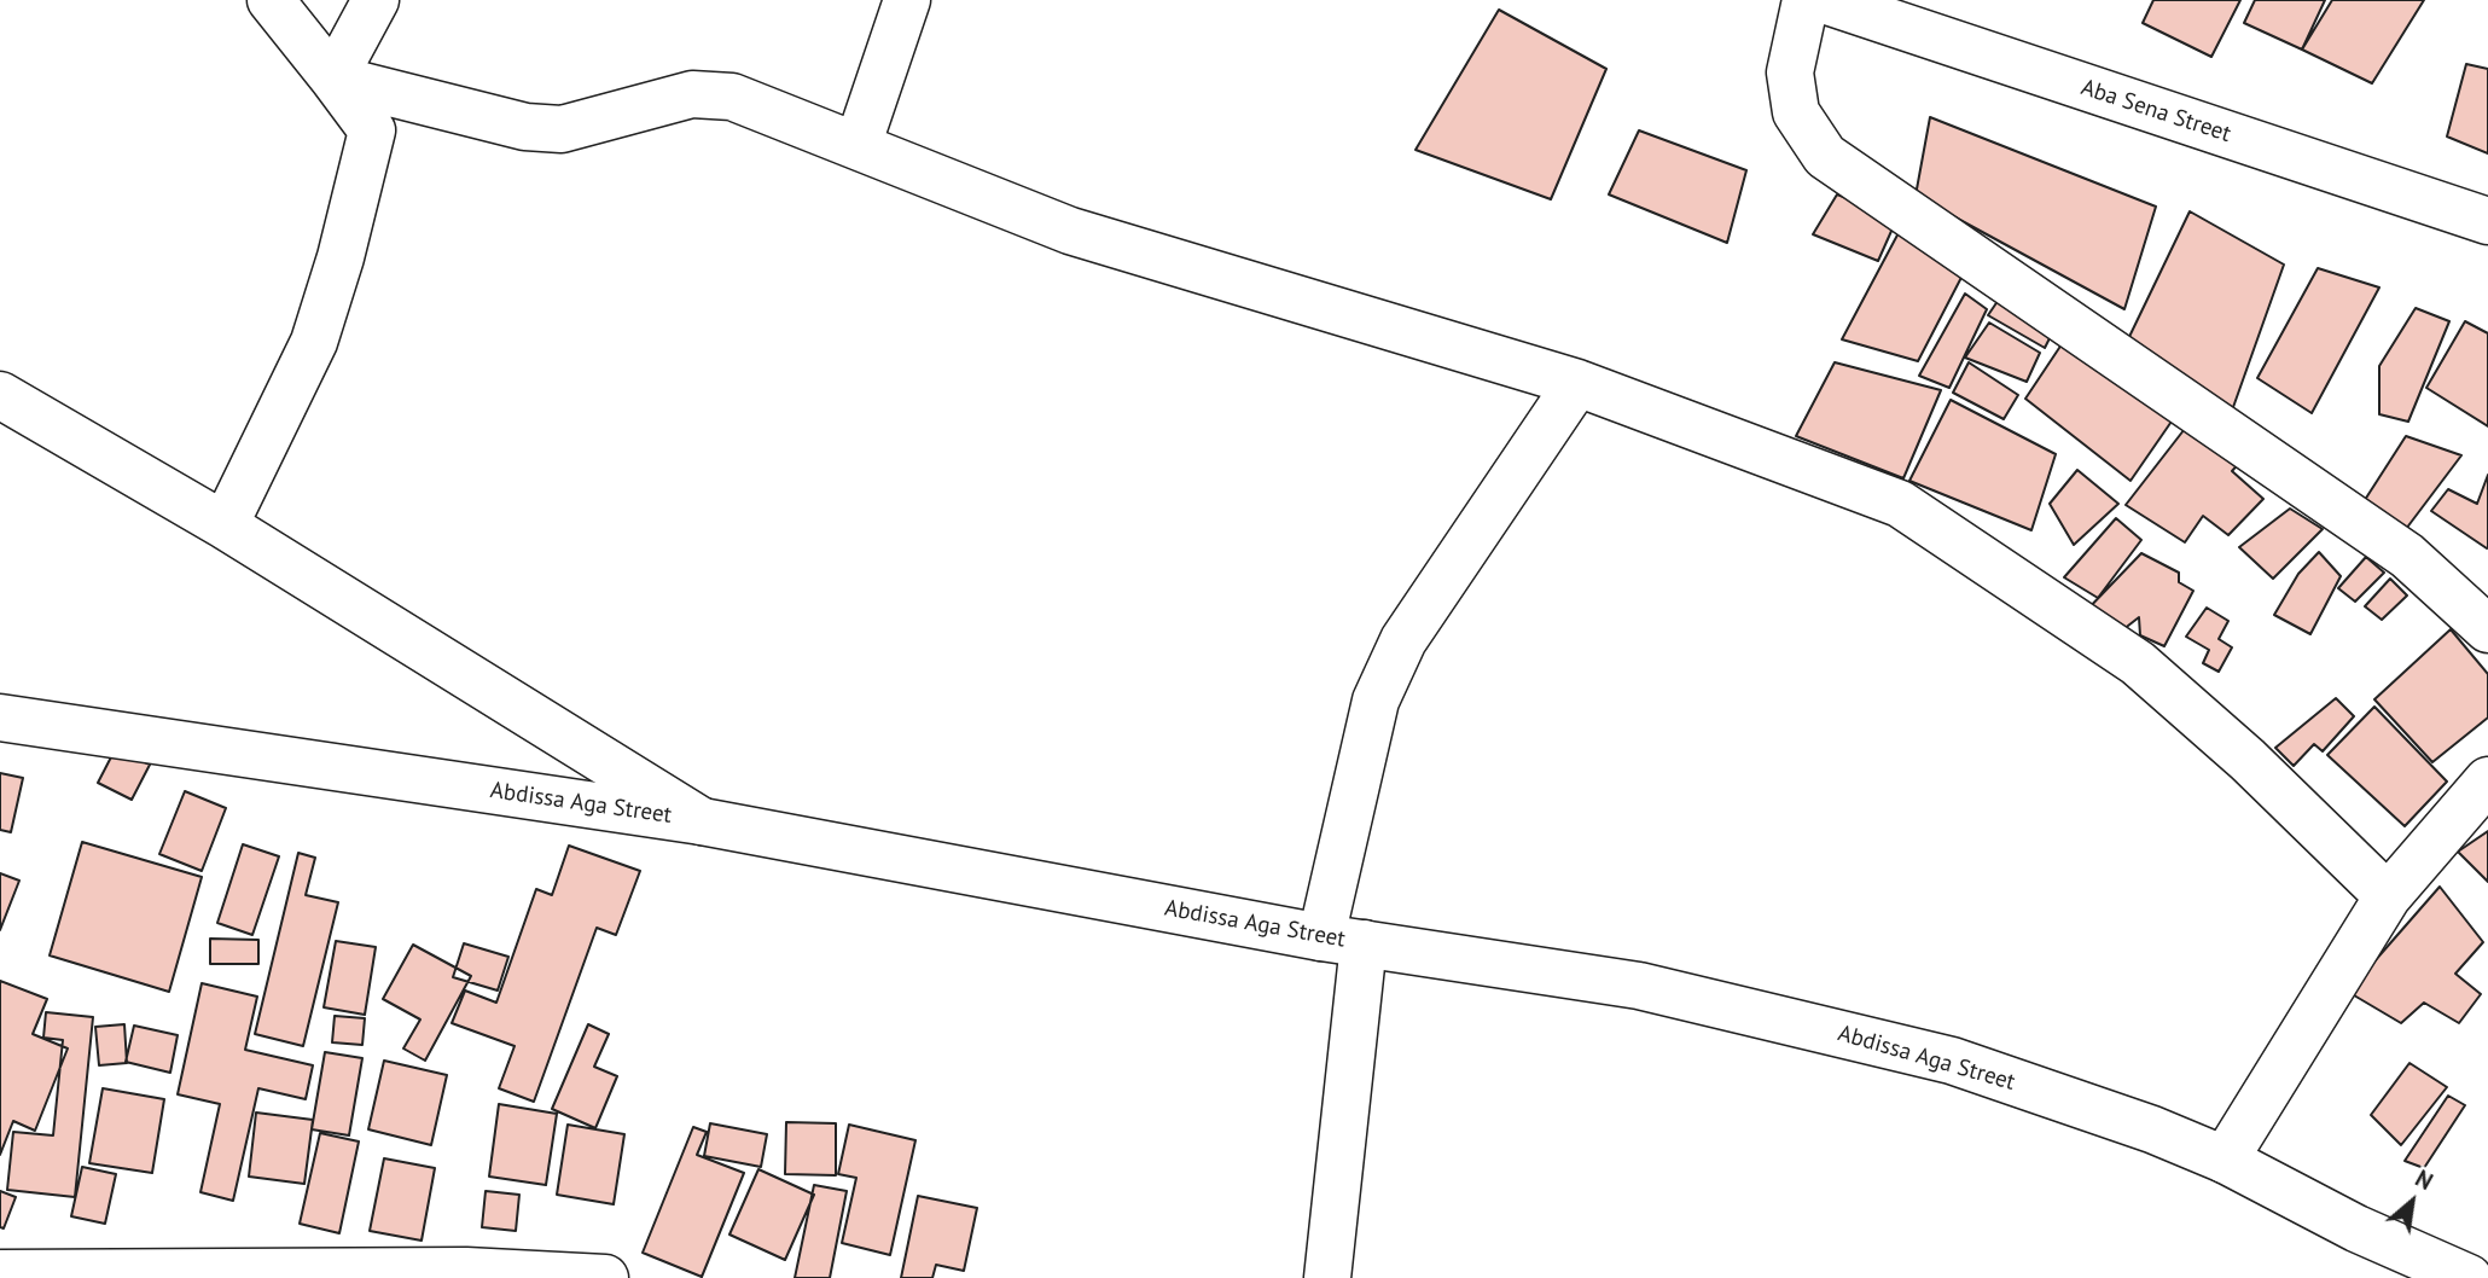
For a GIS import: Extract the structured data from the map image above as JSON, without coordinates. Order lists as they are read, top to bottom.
{
  "streets": {
    "main road": ["Aba Sena Street", "Abdissa Aga Street"]
  },
  "north": "top right"
}
